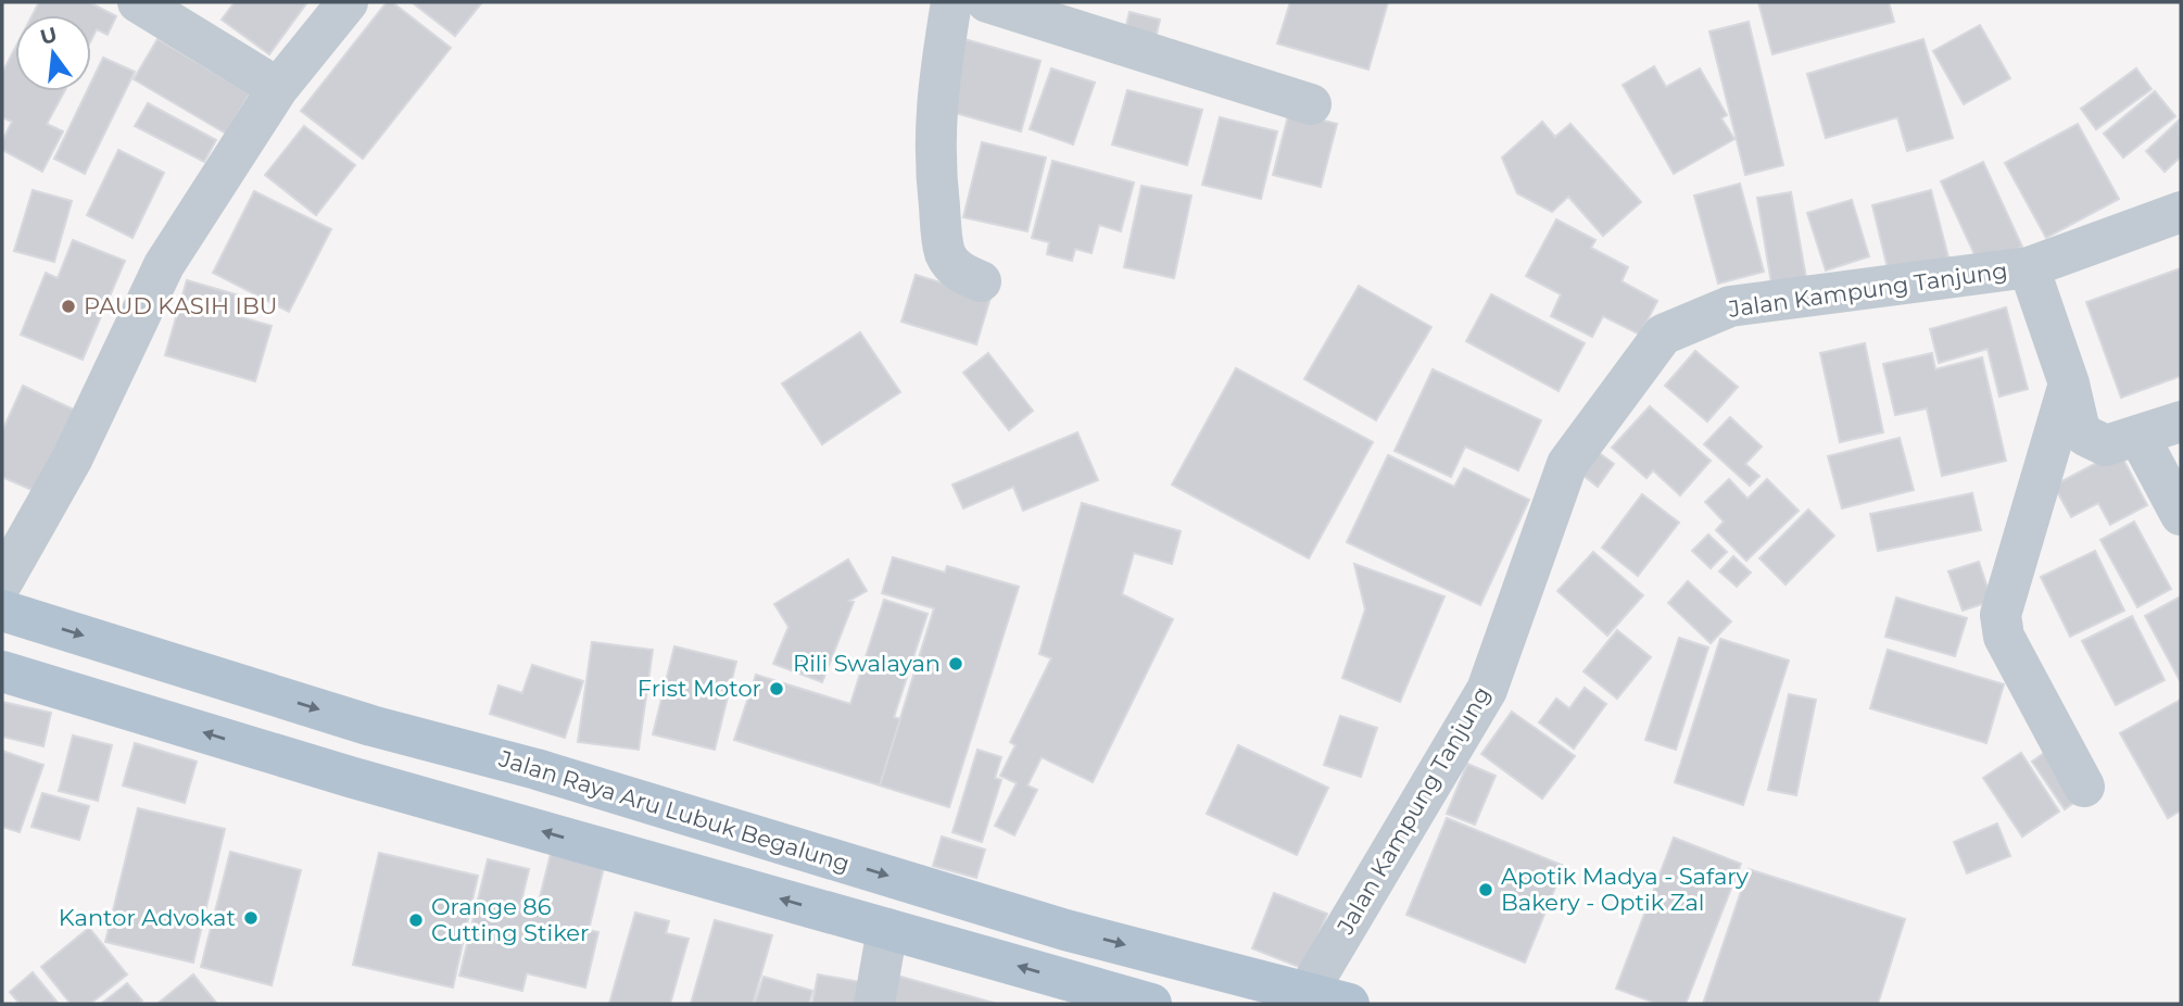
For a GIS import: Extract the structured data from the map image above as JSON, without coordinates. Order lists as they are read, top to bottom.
{
  "streets": {
    "main road": ["Jalan Raya Aru Lubuk Begalung"],
    "street": ["Jalan Kampung Tanjung"]
  },
  "crossings": [
    ["Jalan Kampung Tanjung", "Jalan Raya Aru Lubuk Begalung"]
  ],
  "places": [
    "PAUD KASIH IBU",
    "Rili Swalayan",
    "Frist Motor",
    "Apotik Madya - Safary Bakery - Optik Zal",
    "Kantor Advokat",
    "Orange 86 Cutting Stiker"
  ],
  "north": "top"
}
